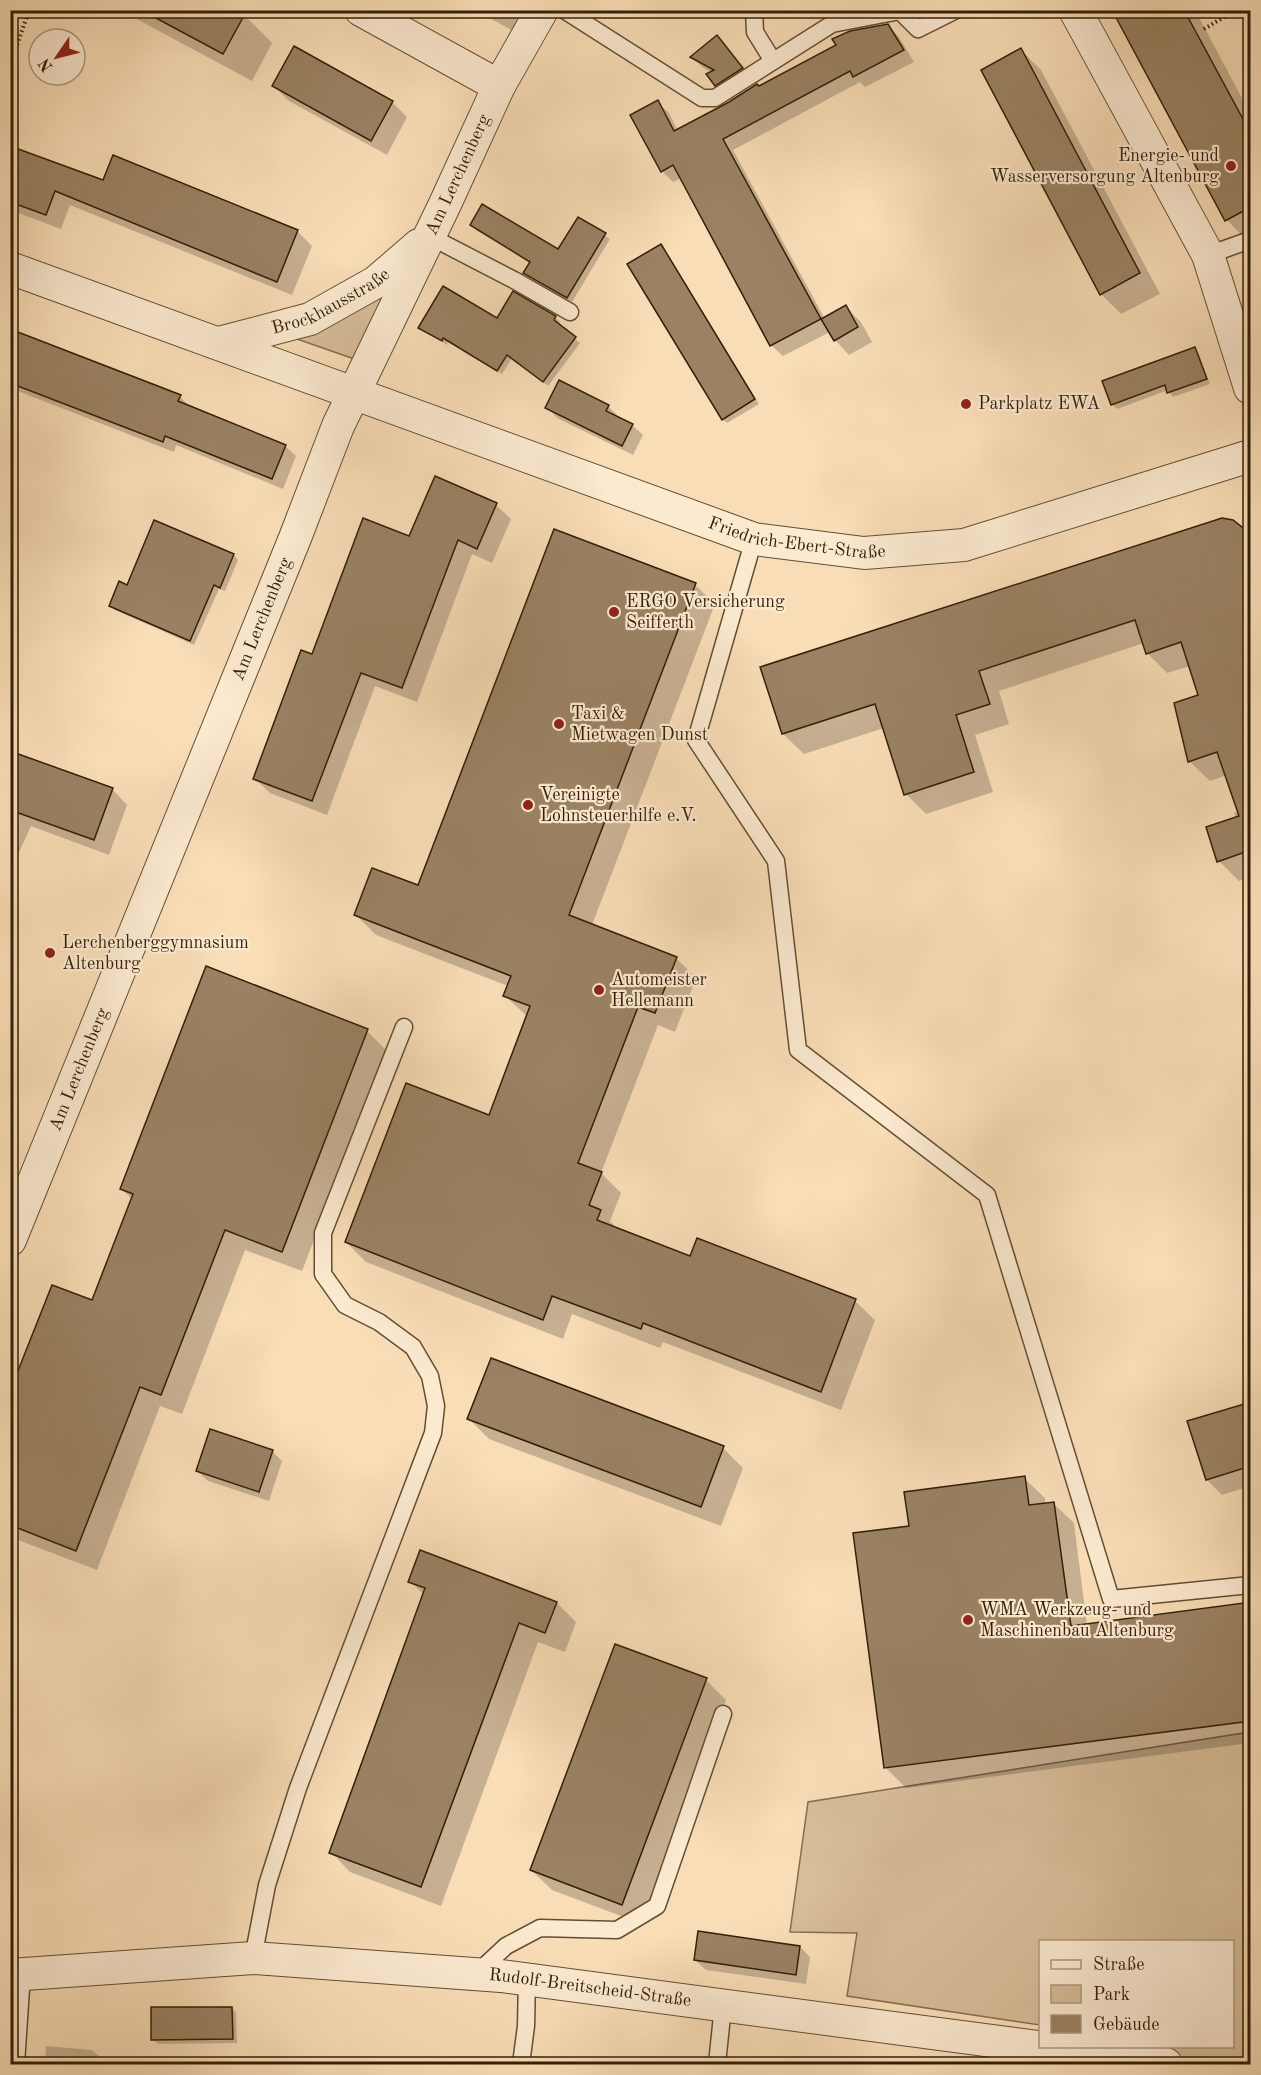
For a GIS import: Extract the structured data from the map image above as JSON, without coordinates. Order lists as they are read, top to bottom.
{
  "streets": {
    "street": [
      "Am Lerchenberg",
      "Brockhausstraße",
      "Friedrich-Ebert-Straße",
      "Rudolf-Breitscheid-Straße"
    ]
  },
  "crossings": [
    ["Am Lerchenberg", "Brockhausstraße"],
    ["Am Lerchenberg", "Friedrich-Ebert-Straße"],
    ["Brockhausstraße", "Friedrich-Ebert-Straße"]
  ],
  "places": [
    "Energie- und Wasserversorgung Altenburg",
    "Parkplatz EWA",
    "ERGO Versicherung Seifferth",
    "Taxi & Mietwagen Dunst",
    "Vereinigte Lohnsteuerhilfe e.V.",
    "Lerchenberggymnasium Altenburg",
    "Automeister Hellemann",
    "WMA Werkzeug- und Maschinenbau Altenburg"
  ],
  "legend": ["Straße", "Park", "Gebäude"],
  "north": "bottom left"
}
